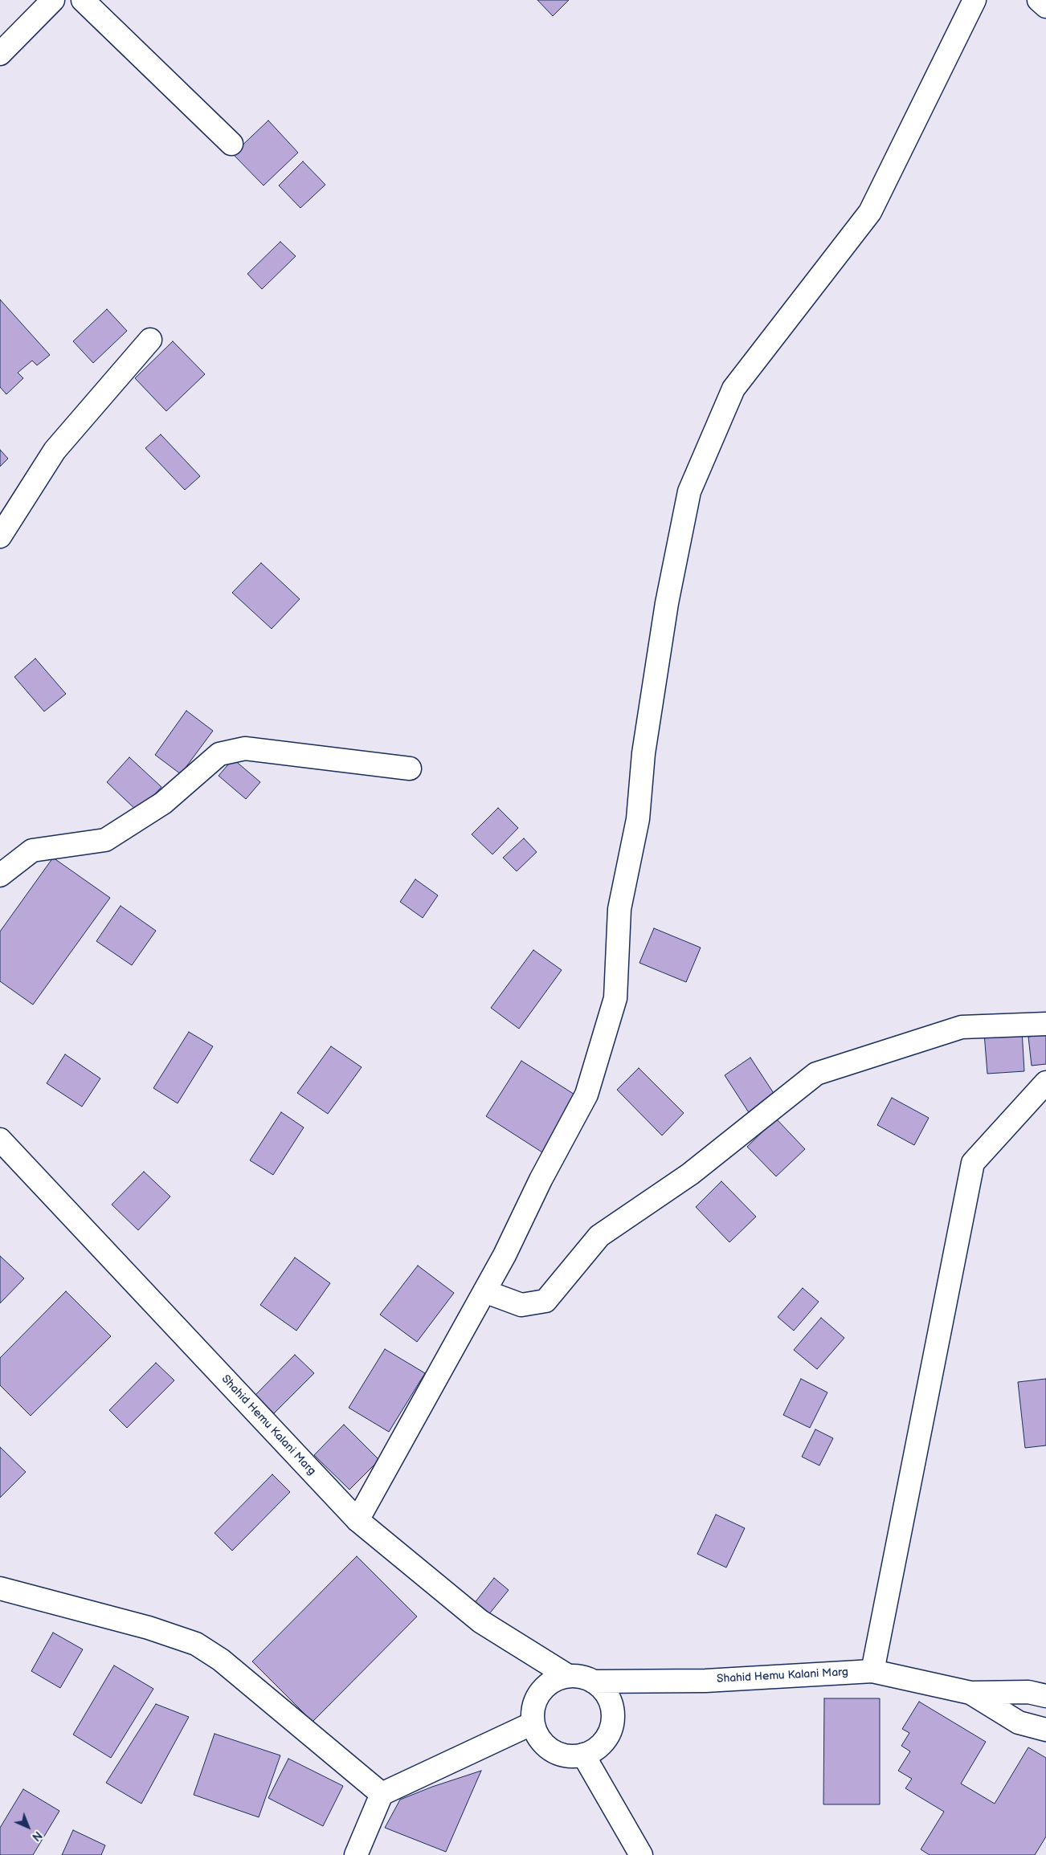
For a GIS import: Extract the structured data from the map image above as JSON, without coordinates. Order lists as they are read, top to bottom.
{
  "streets": {
    "street": ["Shahid Hemu Kalani Marg"]
  },
  "north": "bottom right"
}
